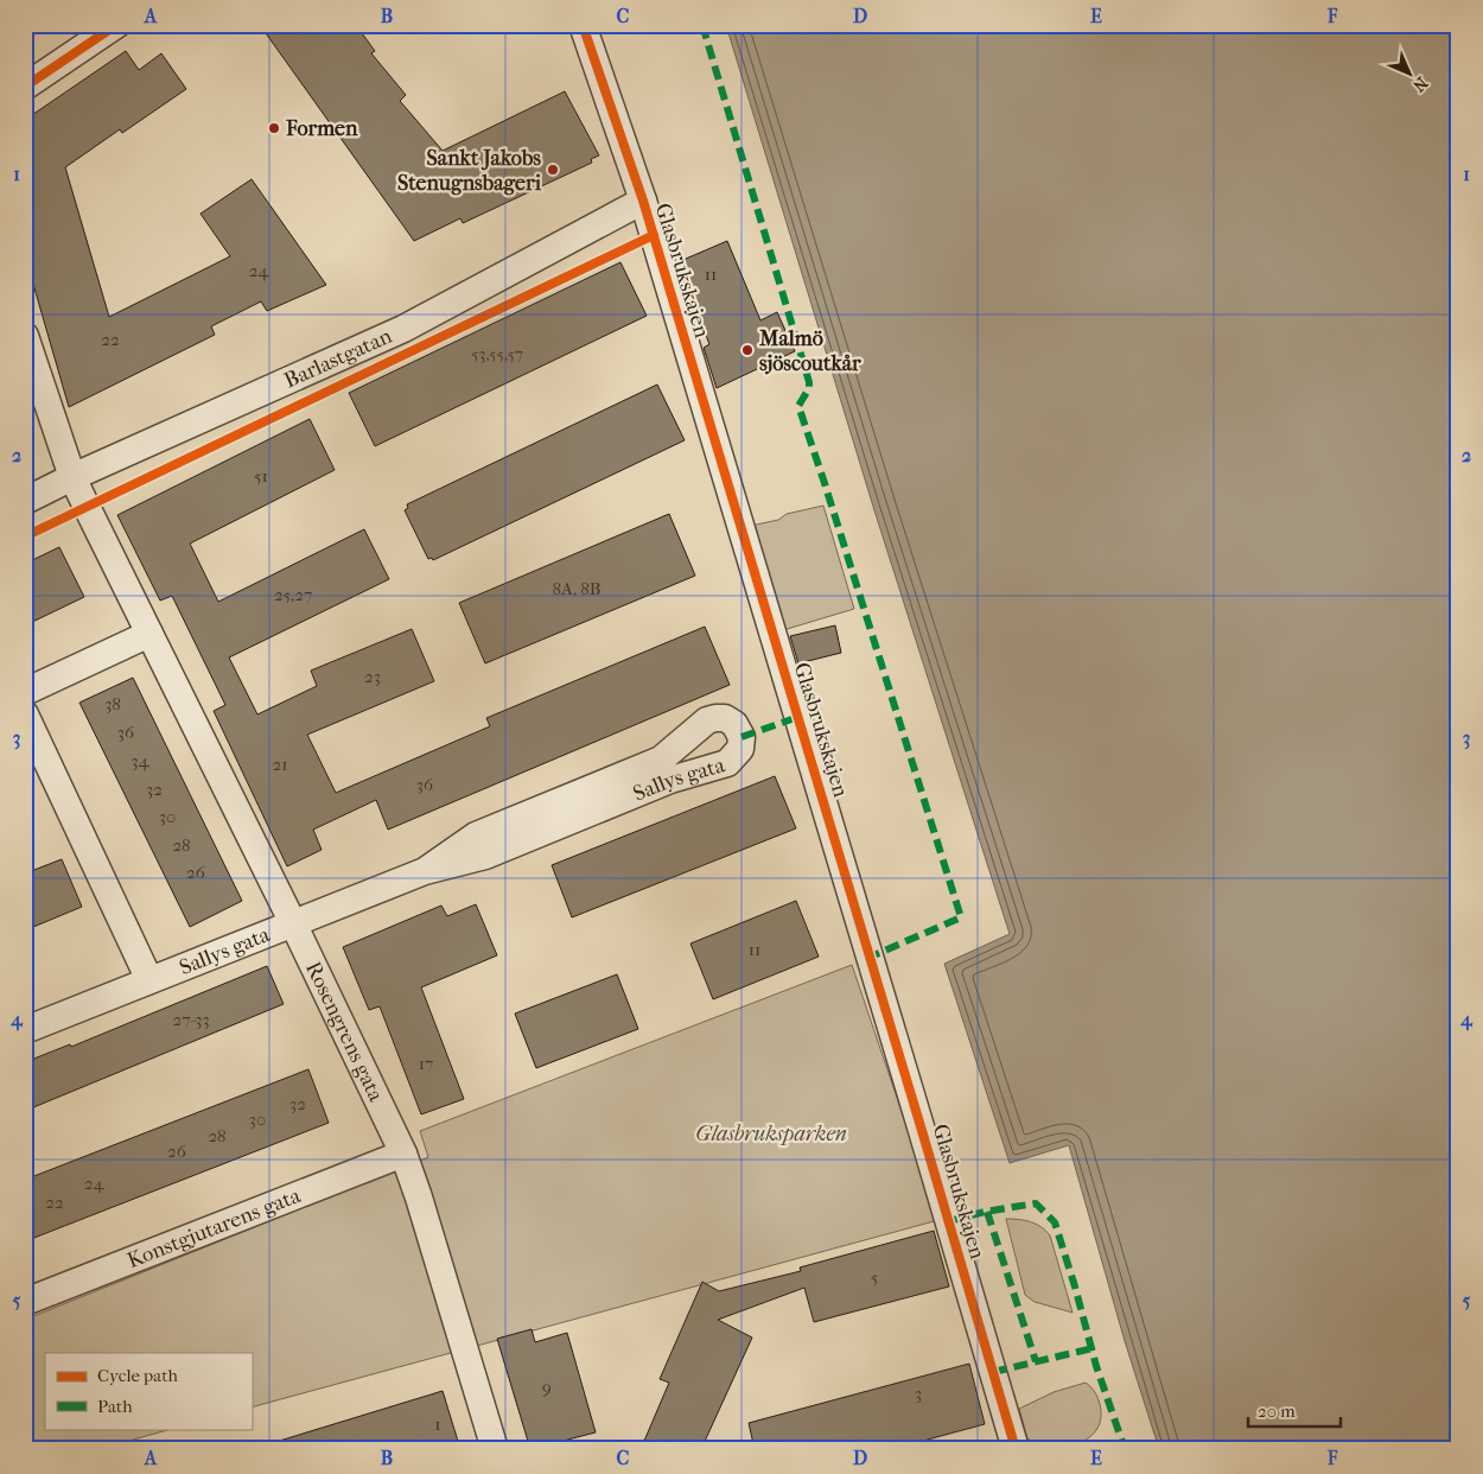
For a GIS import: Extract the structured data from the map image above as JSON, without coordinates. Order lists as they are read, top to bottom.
{
  "streets": {
    "street": [
      "Glasbrukskajen",
      "Barlastgatan",
      "Sallys gata",
      "Rosengrens gata",
      "Konstgjutarens gata"
    ]
  },
  "crossings": [
    ["Glasbrukskajen", "Barlastgatan"],
    ["Barlastgatan", "Rosengrens gata"],
    ["Sallys gata", "Rosengrens gata"],
    ["Rosengrens gata", "Konstgjutarens gata"]
  ],
  "parks": ["Glasbruksparken"],
  "places": ["Formen", "Sankt Jakobs Stenugnsbageri", "Malmö sjöscoutkår"],
  "house_numbers": [
    "24",
    "11",
    "22",
    "53,55,57",
    "51",
    "8A, 8B",
    "25,27",
    "23",
    "38",
    "36",
    "34",
    "21",
    "36",
    "32",
    "30",
    "28",
    "26",
    "11",
    "27-33",
    "17",
    "32",
    "30",
    "28",
    "26",
    "24",
    "22",
    "5",
    "9",
    "3",
    "1"
  ],
  "legend": ["Cycle path", "Path"],
  "scale_bar": "20 m",
  "north": "bottom right",
  "grid": {
    "columns": [
      "A",
      "B",
      "C",
      "D",
      "E",
      "F"
    ],
    "rows": [
      "1",
      "2",
      "3",
      "4",
      "5"
    ]
  }
}
